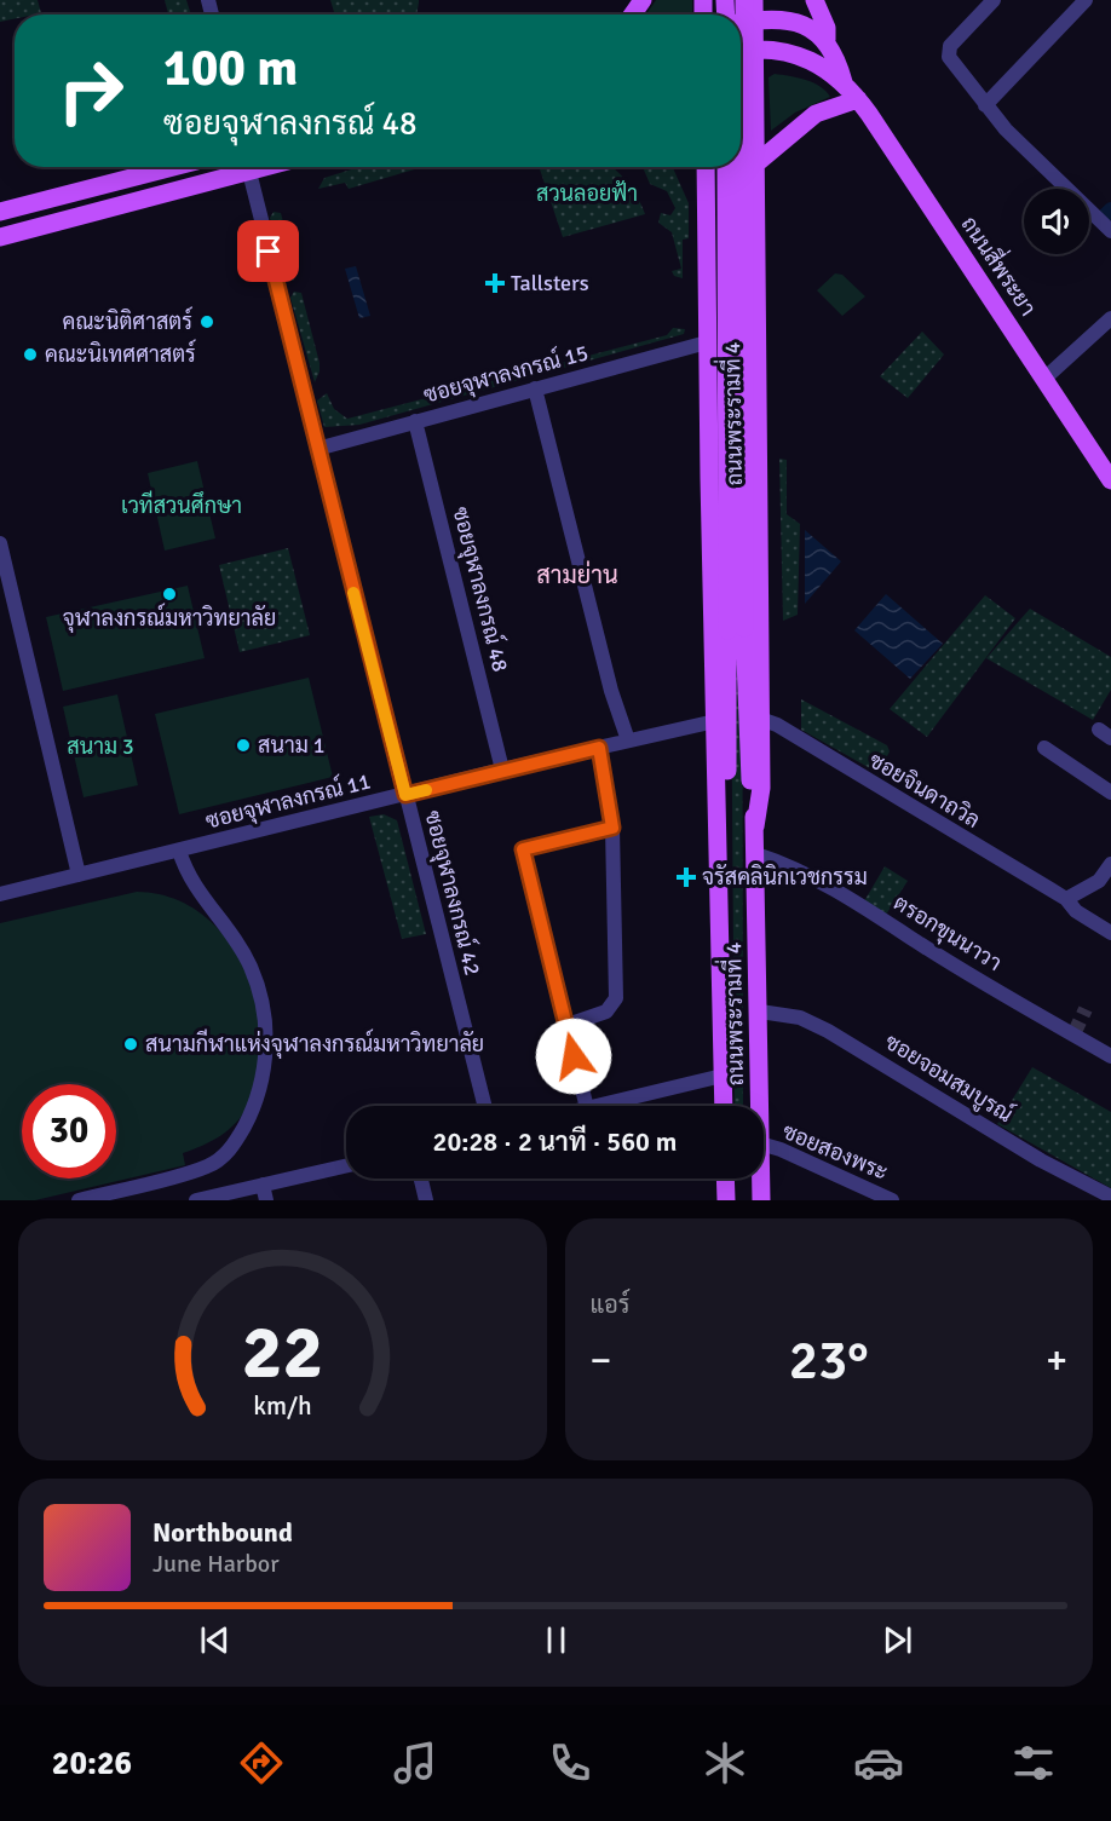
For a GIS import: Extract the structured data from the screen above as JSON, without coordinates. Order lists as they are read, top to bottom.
{
  "streets": {
    "main road": ["ถนนสี่พระยา", "ถนนพระรามที่ 4"],
    "street": [
      "ซอยจุฬาลงกรณ์ 15",
      "ซอยจุฬาลงกรณ์ 48",
      "ซอยจินดาถวิล",
      "ซอยจุฬาลงกรณ์ 11",
      "ซอยจุฬาลงกรณ์ 42",
      "ตรอกขุนนาวา",
      "ซอยจอมสมบูรณ์",
      "ซอยสองพระ"
    ]
  },
  "crossings": [
    ["ถนนสี่พระยา", "ถนนพระรามที่ 4"],
    ["ซอยจุฬาลงกรณ์ 15", "ถนนพระรามที่ 4"],
    ["ซอยจุฬาลงกรณ์ 15", "ซอยจุฬาลงกรณ์ 48"],
    ["ซอยจุฬาลงกรณ์ 15", "ซอยจุฬาลงกรณ์ 42"],
    ["ถนนพระรามที่ 4", "ซอยจินดาถวิล"],
    ["ถนนพระรามที่ 4", "ซอยจุฬาลงกรณ์ 11"],
    ["ถนนพระรามที่ 4", "ตรอกขุนนาวา"],
    ["ถนนพระรามที่ 4", "ซอยจอมสมบูรณ์"],
    ["ซอยจุฬาลงกรณ์ 48", "ซอยจุฬาลงกรณ์ 11"],
    ["ซอยจุฬาลงกรณ์ 11", "ซอยจุฬาลงกรณ์ 42"]
  ],
  "districts": ["สามย่าน"],
  "parks": ["สวนลอยฟ้า", "เวทีสวนศึกษา", "สนาม 3"],
  "places": {
    "health": ["Tallsters", "จรัสคลินิกเวชกรรม"],
    "other": [
      "คณะนิติศาสตร์",
      "คณะนิเทศศาสตร์",
      "จุฬาลงกรณ์มหาวิทยาลัย",
      "สนาม 1",
      "สนามกีฬาแห่งจุฬาลงกรณ์มหาวิทยาลัย"
    ]
  },
  "page": {
    "turn": ["100 m", "ซอยจุฬาลงกรณ์ 48"],
    "limit": "30",
    "trip": "20:28 · 2 นาที · 560 m",
    "tile": "แอร์",
    "heat": ["−", "23°", "+"],
    "song": ["Northbound", "June Harbor"],
    "tabs": "20:26",
    "gauge": ["22", "km/h"]
  }
}
